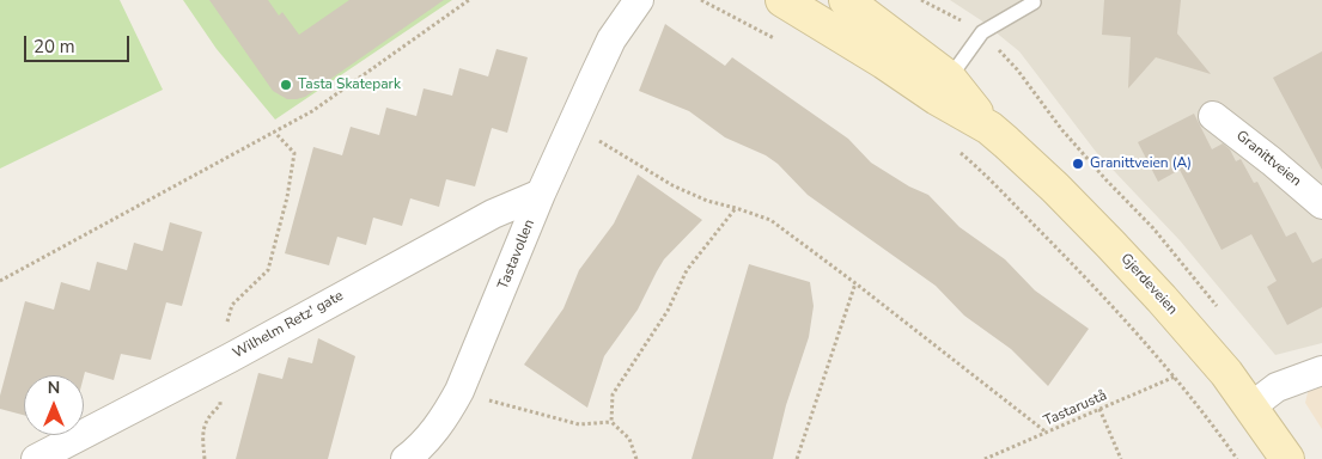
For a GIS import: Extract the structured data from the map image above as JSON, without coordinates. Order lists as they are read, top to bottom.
{
  "streets": {
    "main road": ["Gjerdeveien"],
    "street": ["Granittveien", "Tastavollen", "Wilhelm Retz' gate"],
    "path": ["Tastarustå"]
  },
  "crossings": [
    ["Tastavollen", "Wilhelm Retz' gate"]
  ],
  "places": ["Tasta Skatepark", "Granittveien (A)"],
  "scale_bar": "20 m",
  "north": "top"
}
